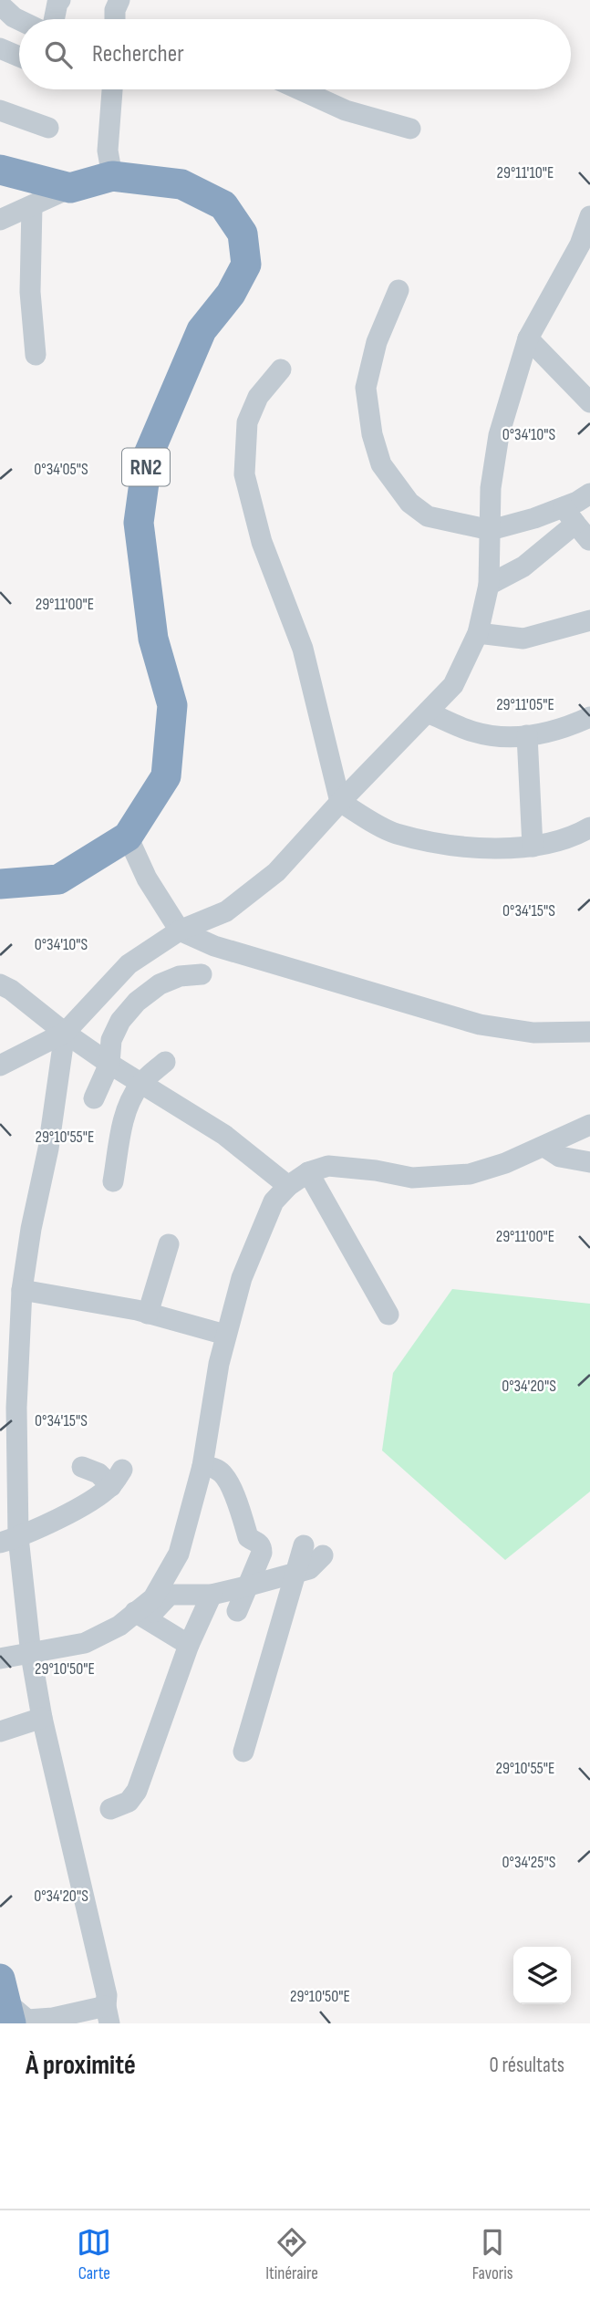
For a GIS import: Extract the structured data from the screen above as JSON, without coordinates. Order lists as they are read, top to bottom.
{
  "streets": {
    "highway": ["RN2"]
  },
  "page": {
    "search": "Rechercher",
    "heading": ["À proximité", "0 résultats"],
    "nav": ["Carte", "Itinéraire", "Favoris"]
  },
  "coordinates": [
    "29°11'10\"E",
    "0°34'10\"S",
    "0°34'05\"S",
    "29°11'00\"E",
    "29°11'05\"E",
    "0°34'15\"S",
    "29°10'55\"E",
    "0°34'20\"S",
    "29°10'50\"E",
    "0°34'25\"S"
  ]
}
